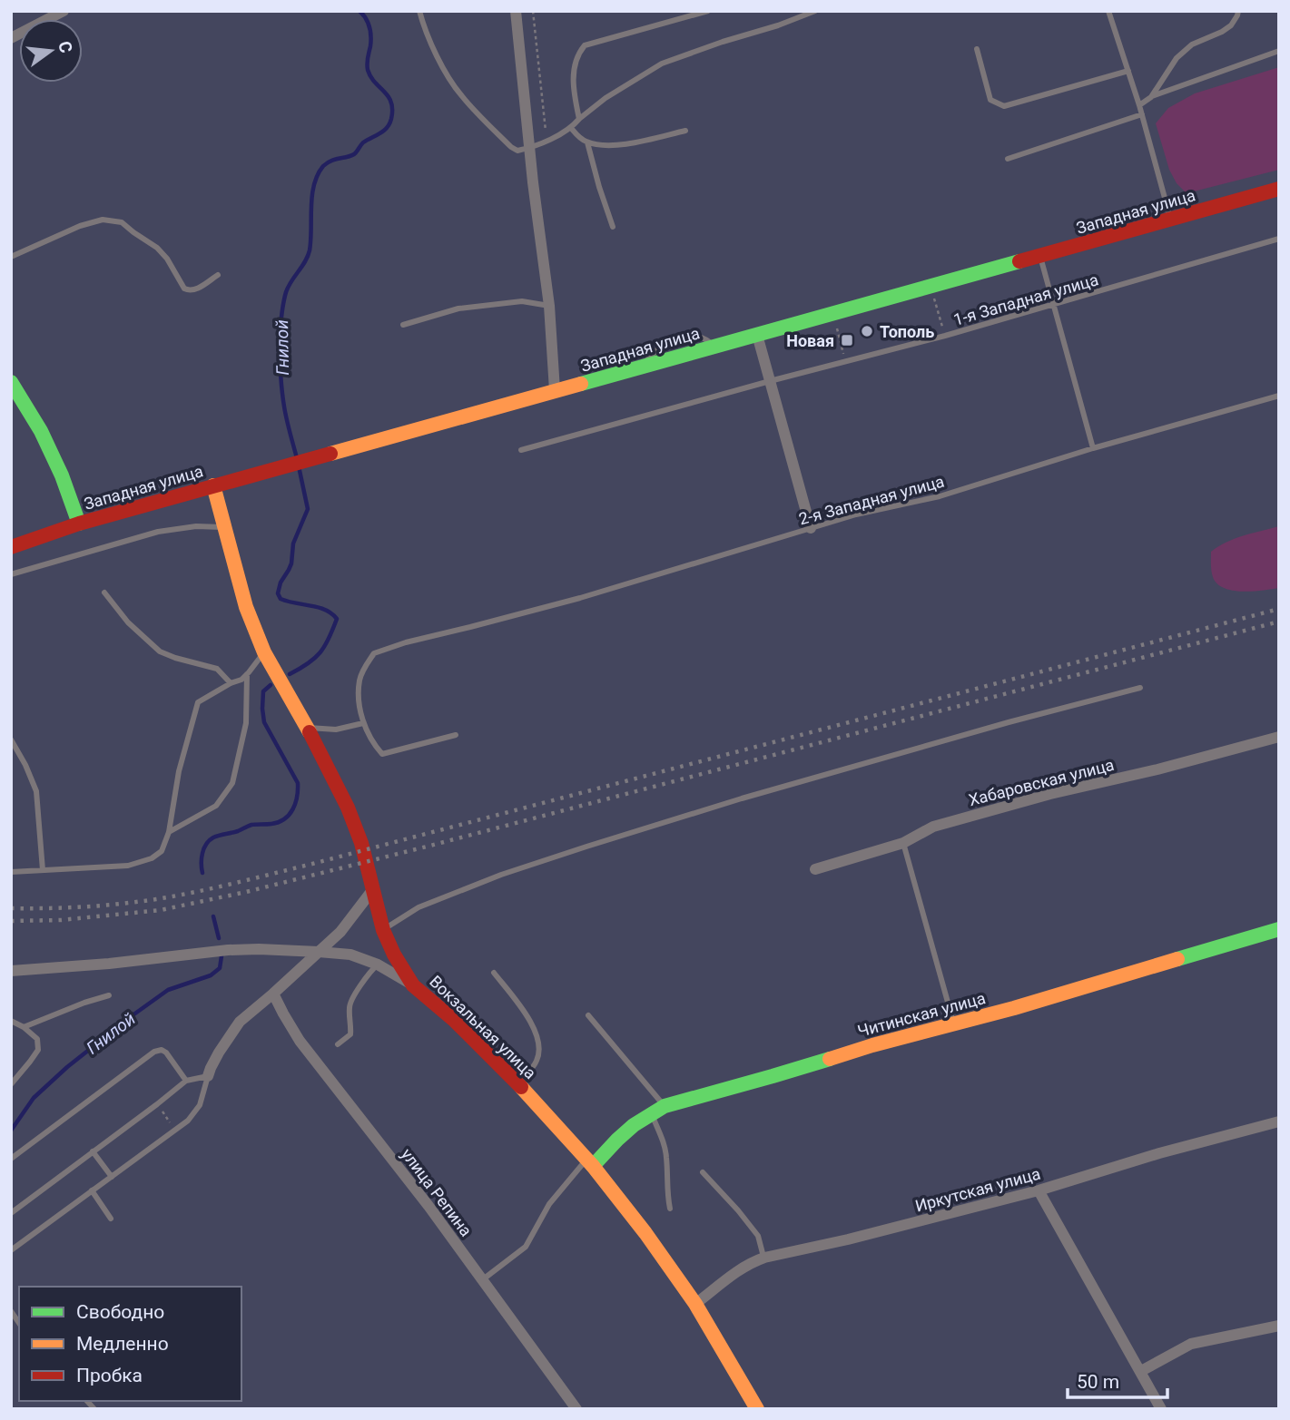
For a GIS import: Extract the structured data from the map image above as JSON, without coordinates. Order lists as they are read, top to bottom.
{
  "streets": {
    "main road": ["Западная улица", "Читинская улица", "Вокзальная улица"],
    "street": ["Хабаровская улица", "Иркутская улица", "улица Репина"],
    "lane": ["1-я Западная улица", "2-я Западная улица"]
  },
  "crossings": [
    ["Западная улица", "Вокзальная улица"],
    ["Читинская улица", "Вокзальная улица"],
    ["Вокзальная улица", "Иркутская улица"]
  ],
  "water": ["Гнилой"],
  "places": {
    "other": ["Тополь"],
    "transit": ["Новая"]
  },
  "legend": ["Свободно", "Медленно", "Пробка"],
  "scale_bar": "50 m",
  "north": "right"
}
